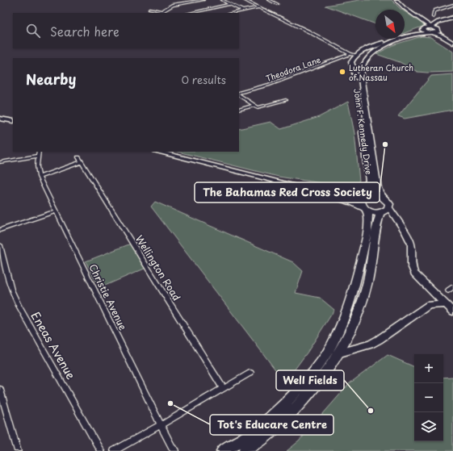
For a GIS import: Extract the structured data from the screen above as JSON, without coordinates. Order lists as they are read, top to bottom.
{
  "streets": {
    "highway": ["John F. Kennedy Drive"],
    "street": [
      "Theodora Lane",
      "Wellington Road",
      "Christie Avenue",
      "Eneas Avenue"
    ]
  },
  "crossings": [
    ["Wellington Road", "Christie Avenue"]
  ],
  "places": [
    "Lutheran Church of Nassau",
    "The Bahamas Red Cross Society",
    "Tot's Educare Centre",
    "Well Fields"
  ],
  "north": "bottom right",
  "page": {
    "search": "Search here",
    "heading": ["Nearby", "0 results"],
    "map_buttons": ["+", "−"]
  }
}
